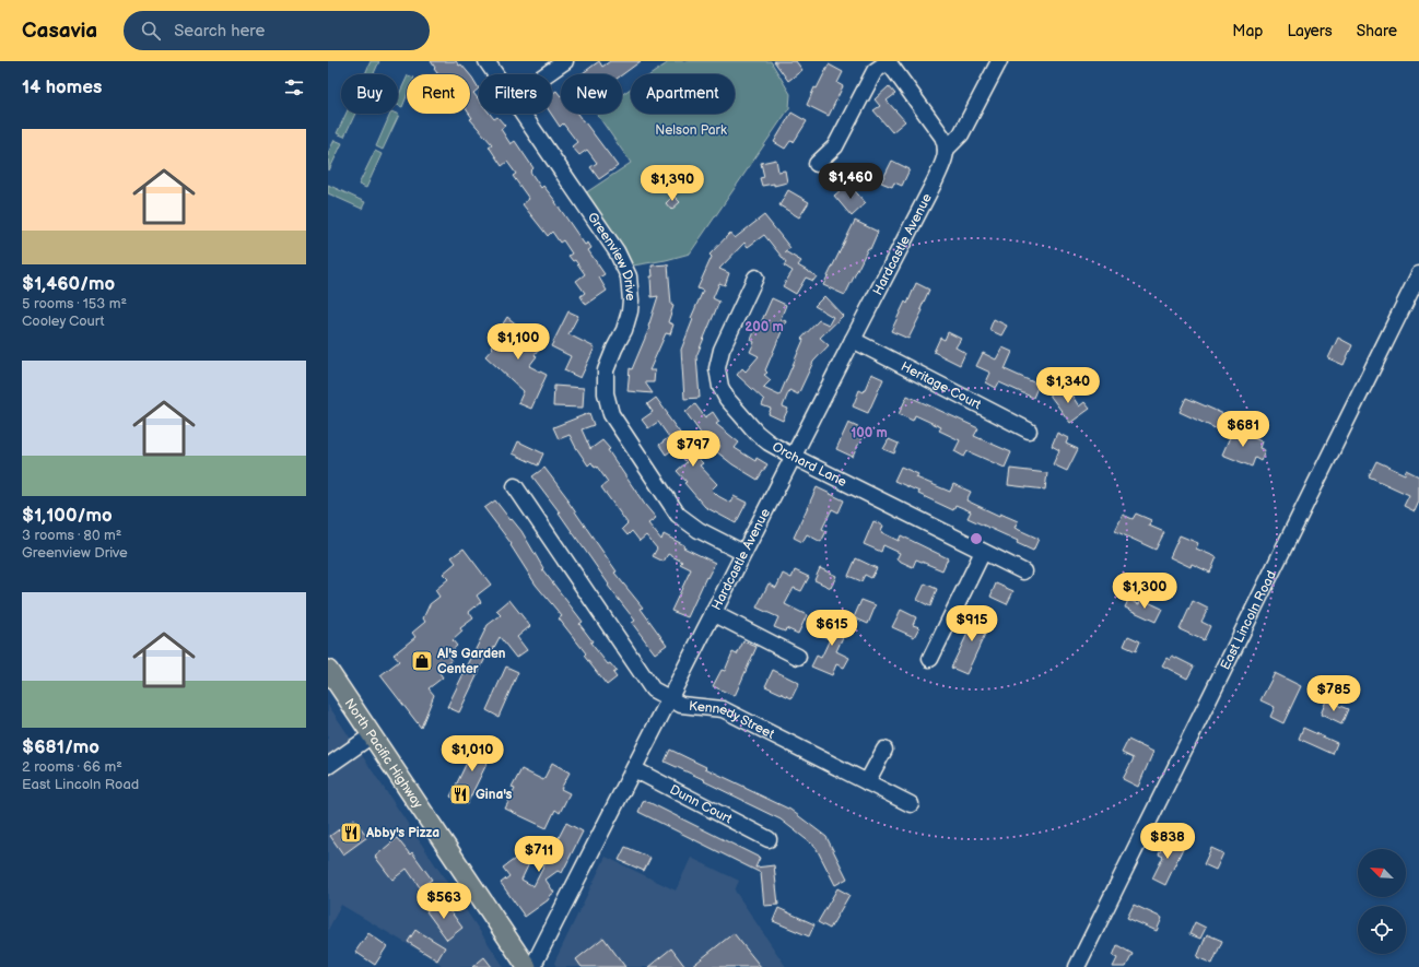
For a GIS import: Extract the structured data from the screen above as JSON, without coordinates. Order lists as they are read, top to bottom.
{
  "streets": {
    "main road": ["North Pacific Highway"],
    "street": [
      "Hardcastle Avenue",
      "Greenview Drive",
      "Heritage Court",
      "Orchard Lane",
      "East Lincoln Road",
      "Kennedy Street",
      "Dunn Court"
    ]
  },
  "crossings": [
    ["Hardcastle Avenue", "Greenview Drive"],
    ["Hardcastle Avenue", "Heritage Court"],
    ["Hardcastle Avenue", "Orchard Lane"],
    ["Hardcastle Avenue", "Kennedy Street"],
    ["Hardcastle Avenue", "Dunn Court"]
  ],
  "parks": ["Nelson Park"],
  "places": {
    "shop": ["Al's Garden Center"],
    "restaurant": ["Gina's", "Abby's Pizza"]
  },
  "north": "top left",
  "page": {
    "header": "Casavia",
    "search": "Search here",
    "nav": ["Map", "Layers", "Share"],
    "heading": "14 homes",
    "chip": [
      "Buy",
      "Rent",
      "Filters",
      "New",
      "Apartment"
    ],
    "list": [
      {
        "name": "$1,460/mo",
        "note": "5 rooms · 153 m² · Cooley Court"
      },
      {
        "name": "$1,100/mo",
        "note": "3 rooms · 80 m² · Greenview Drive"
      },
      {
        "name": "$681/mo",
        "note": "2 rooms · 66 m² · East Lincoln Road"
      }
    ],
    "price": [
      "$1,460",
      "$1,390",
      "$1,100",
      "$1,340",
      "$681",
      "$797",
      "$1,300",
      "$915",
      "$615",
      "$785",
      "$1,010",
      "$838",
      "$711",
      "$563"
    ]
  },
  "rings": ["200 m", "100 m"]
}
